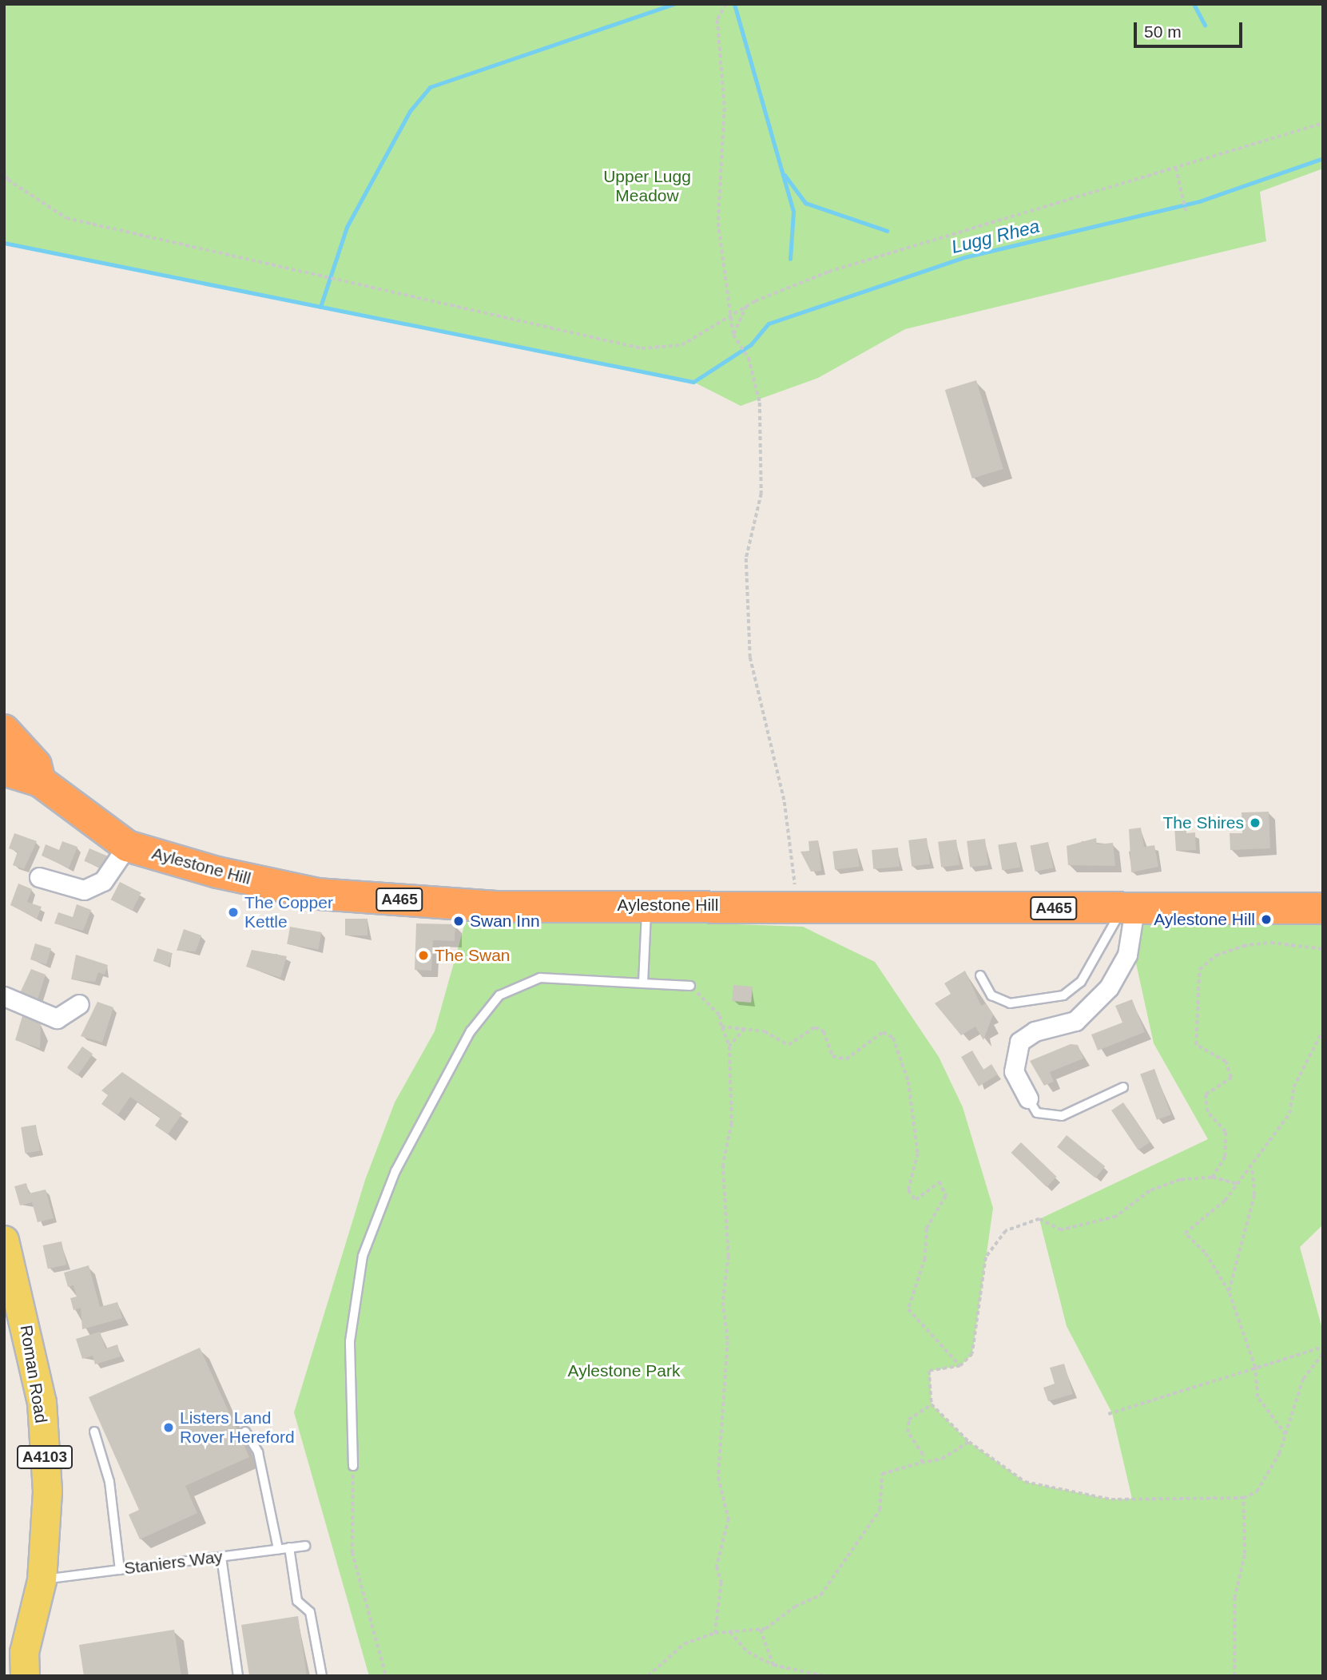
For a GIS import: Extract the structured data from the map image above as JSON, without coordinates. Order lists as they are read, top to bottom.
{
  "streets": {
    "highway": ["Aylestone Hill", "A465"],
    "main road": ["Roman Road", "A4103"],
    "lane": ["Staniers Way"]
  },
  "crossings": [
    ["Roman Road", "Staniers Way"]
  ],
  "water": ["Lugg Rhea"],
  "parks": ["Upper Lugg Meadow", "Aylestone Park"],
  "places": [
    "The Shires",
    "The Copper Kettle",
    "Aylestone Hill",
    "Swan Inn",
    "The Swan",
    "Listers Land Rover Hereford"
  ],
  "scale_bar": "50 m"
}
